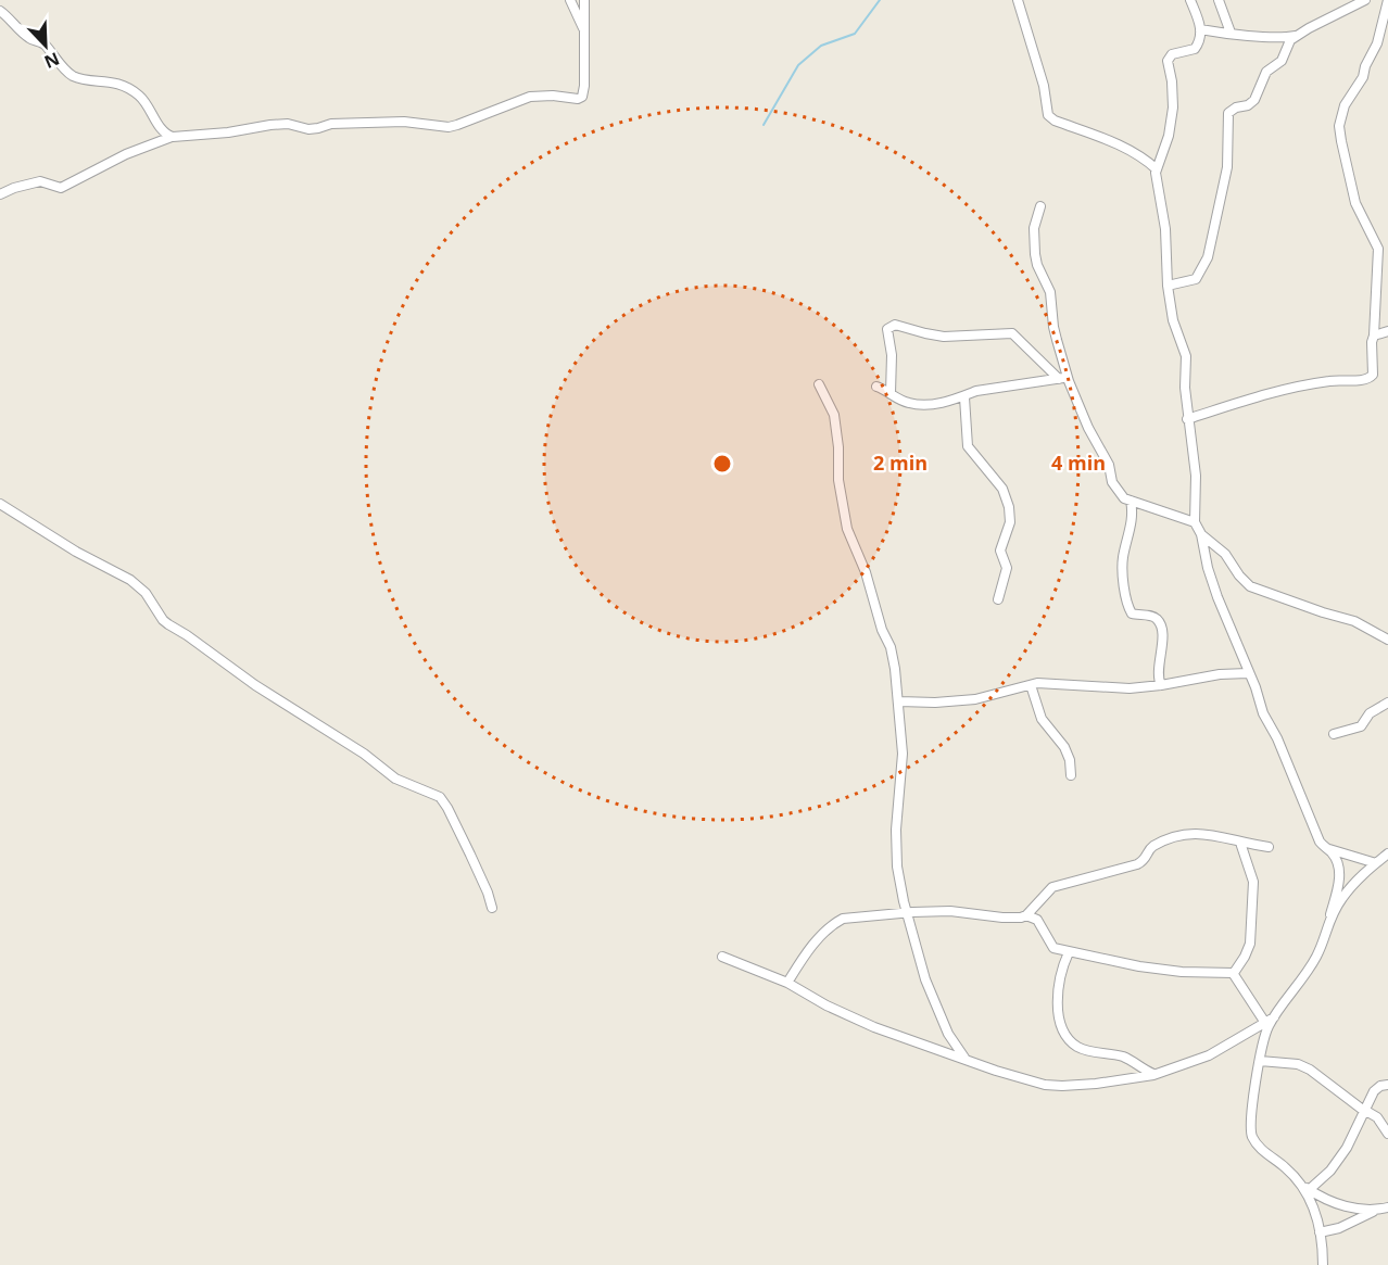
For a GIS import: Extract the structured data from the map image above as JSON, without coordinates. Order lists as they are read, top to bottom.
{
  "north": "bottom right",
  "rings": ["2 min", "4 min"]
}
